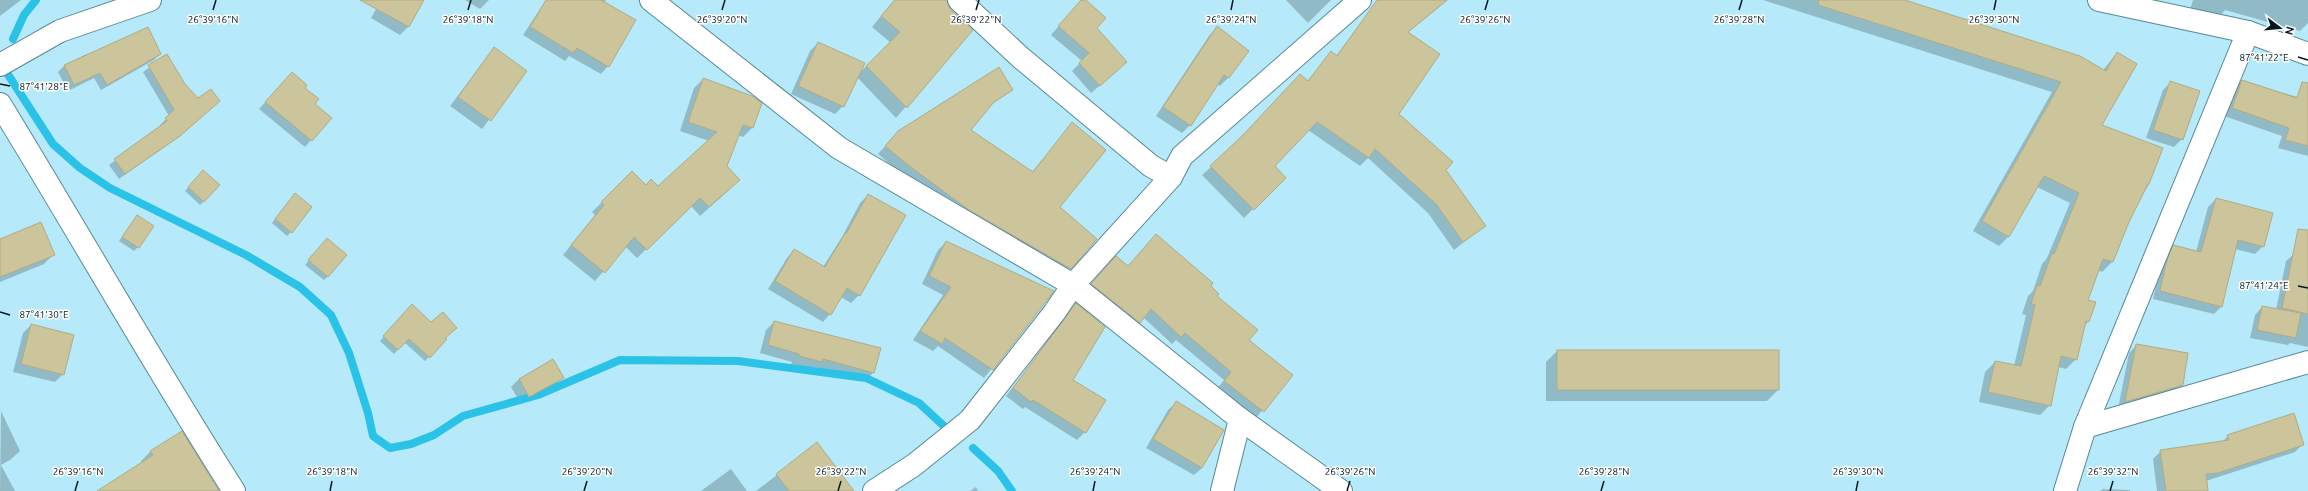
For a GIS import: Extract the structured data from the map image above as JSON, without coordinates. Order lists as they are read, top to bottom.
{
  "north": "right",
  "coordinates": [
    "26°39'16\"N",
    "26°39'18\"N",
    "26°39'20\"N",
    "26°39'22\"N",
    "26°39'24\"N",
    "26°39'26\"N",
    "26°39'28\"N",
    "26°39'30\"N",
    "87°41'22\"E",
    "87°41'28\"E",
    "87°41'24\"E",
    "87°41'30\"E",
    "26°39'32\"N"
  ]
}
